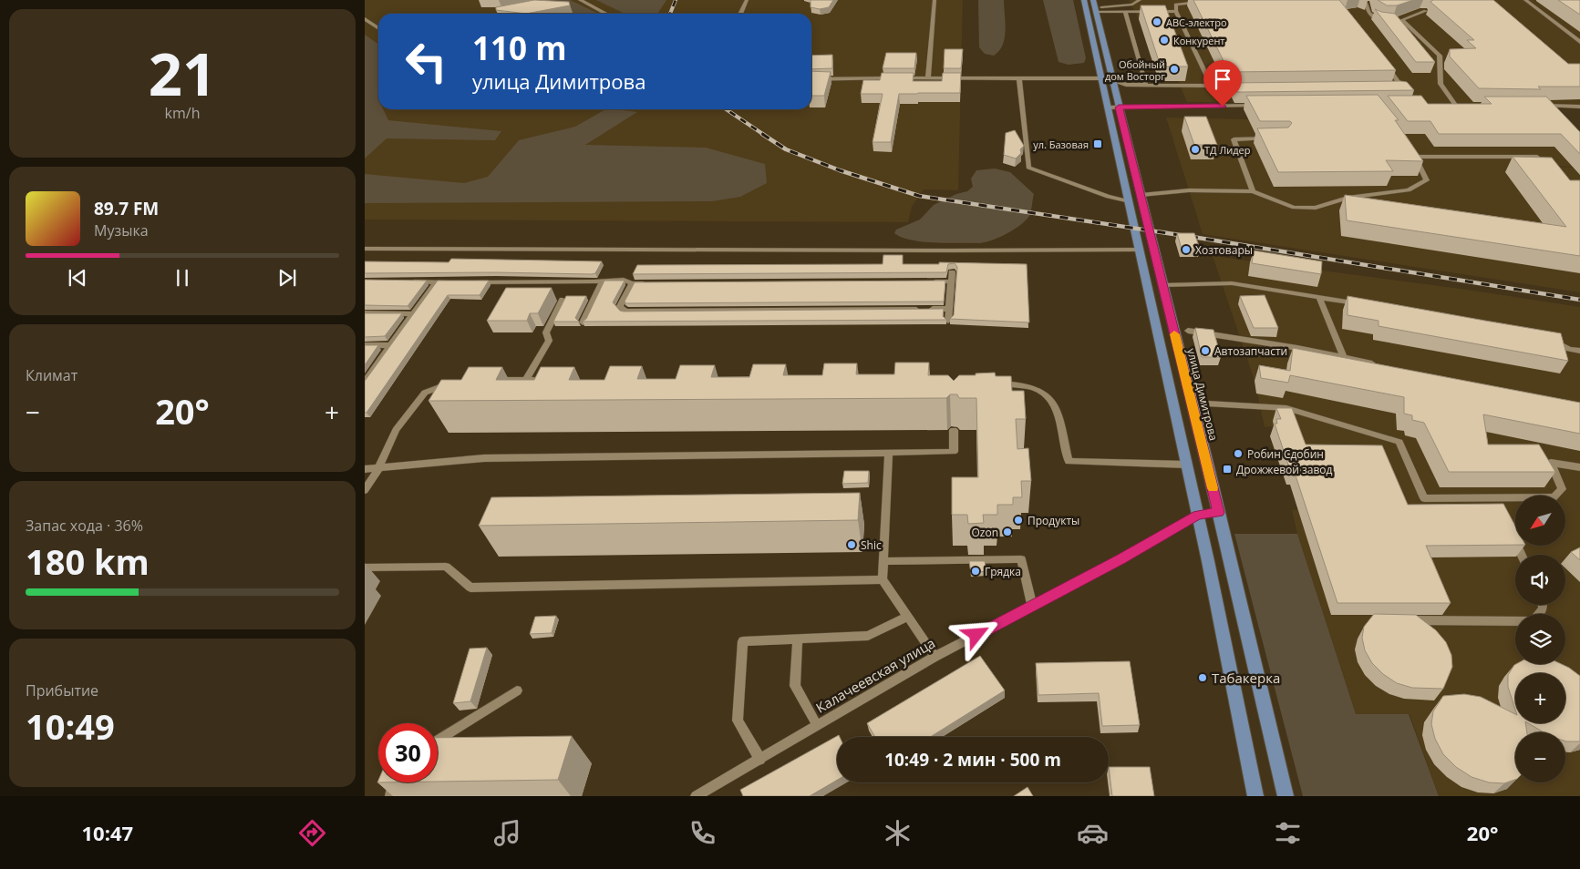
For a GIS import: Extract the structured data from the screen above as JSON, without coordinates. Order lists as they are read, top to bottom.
{
  "streets": {
    "main road": ["улица Димитрова", "Калачеевская улица"]
  },
  "crossings": [
    ["улица Димитрова", "Калачеевская улица"]
  ],
  "places": {
    "other": [
      "АВС-электро",
      "Конкурент",
      "Обойный дом Восторг",
      "ТД Лидер",
      "Хозтовары",
      "Автозапчасти",
      "Робин Сдобин",
      "Продукты",
      "Ozon",
      "Shic",
      "Грядка",
      "Табакерка"
    ],
    "transit": ["ул. Базовая", "Дрожжевой завод"]
  },
  "north": "bottom left",
  "page": {
    "tile": [
      ["21", "km/h"],
      "Климат",
      ["Запас хода · 36%", "180 km"],
      ["Прибытие", "10:49"]
    ],
    "turn": ["110 m", "улица Димитрова"],
    "song": ["89.7 FM", "Музыка"],
    "heat": ["−", "20°", "+"],
    "map_buttons": ["+", "−"],
    "limit": "30",
    "trip": "10:49 · 2 мин · 500 m",
    "tabs": ["10:47", "20°"]
  }
}
